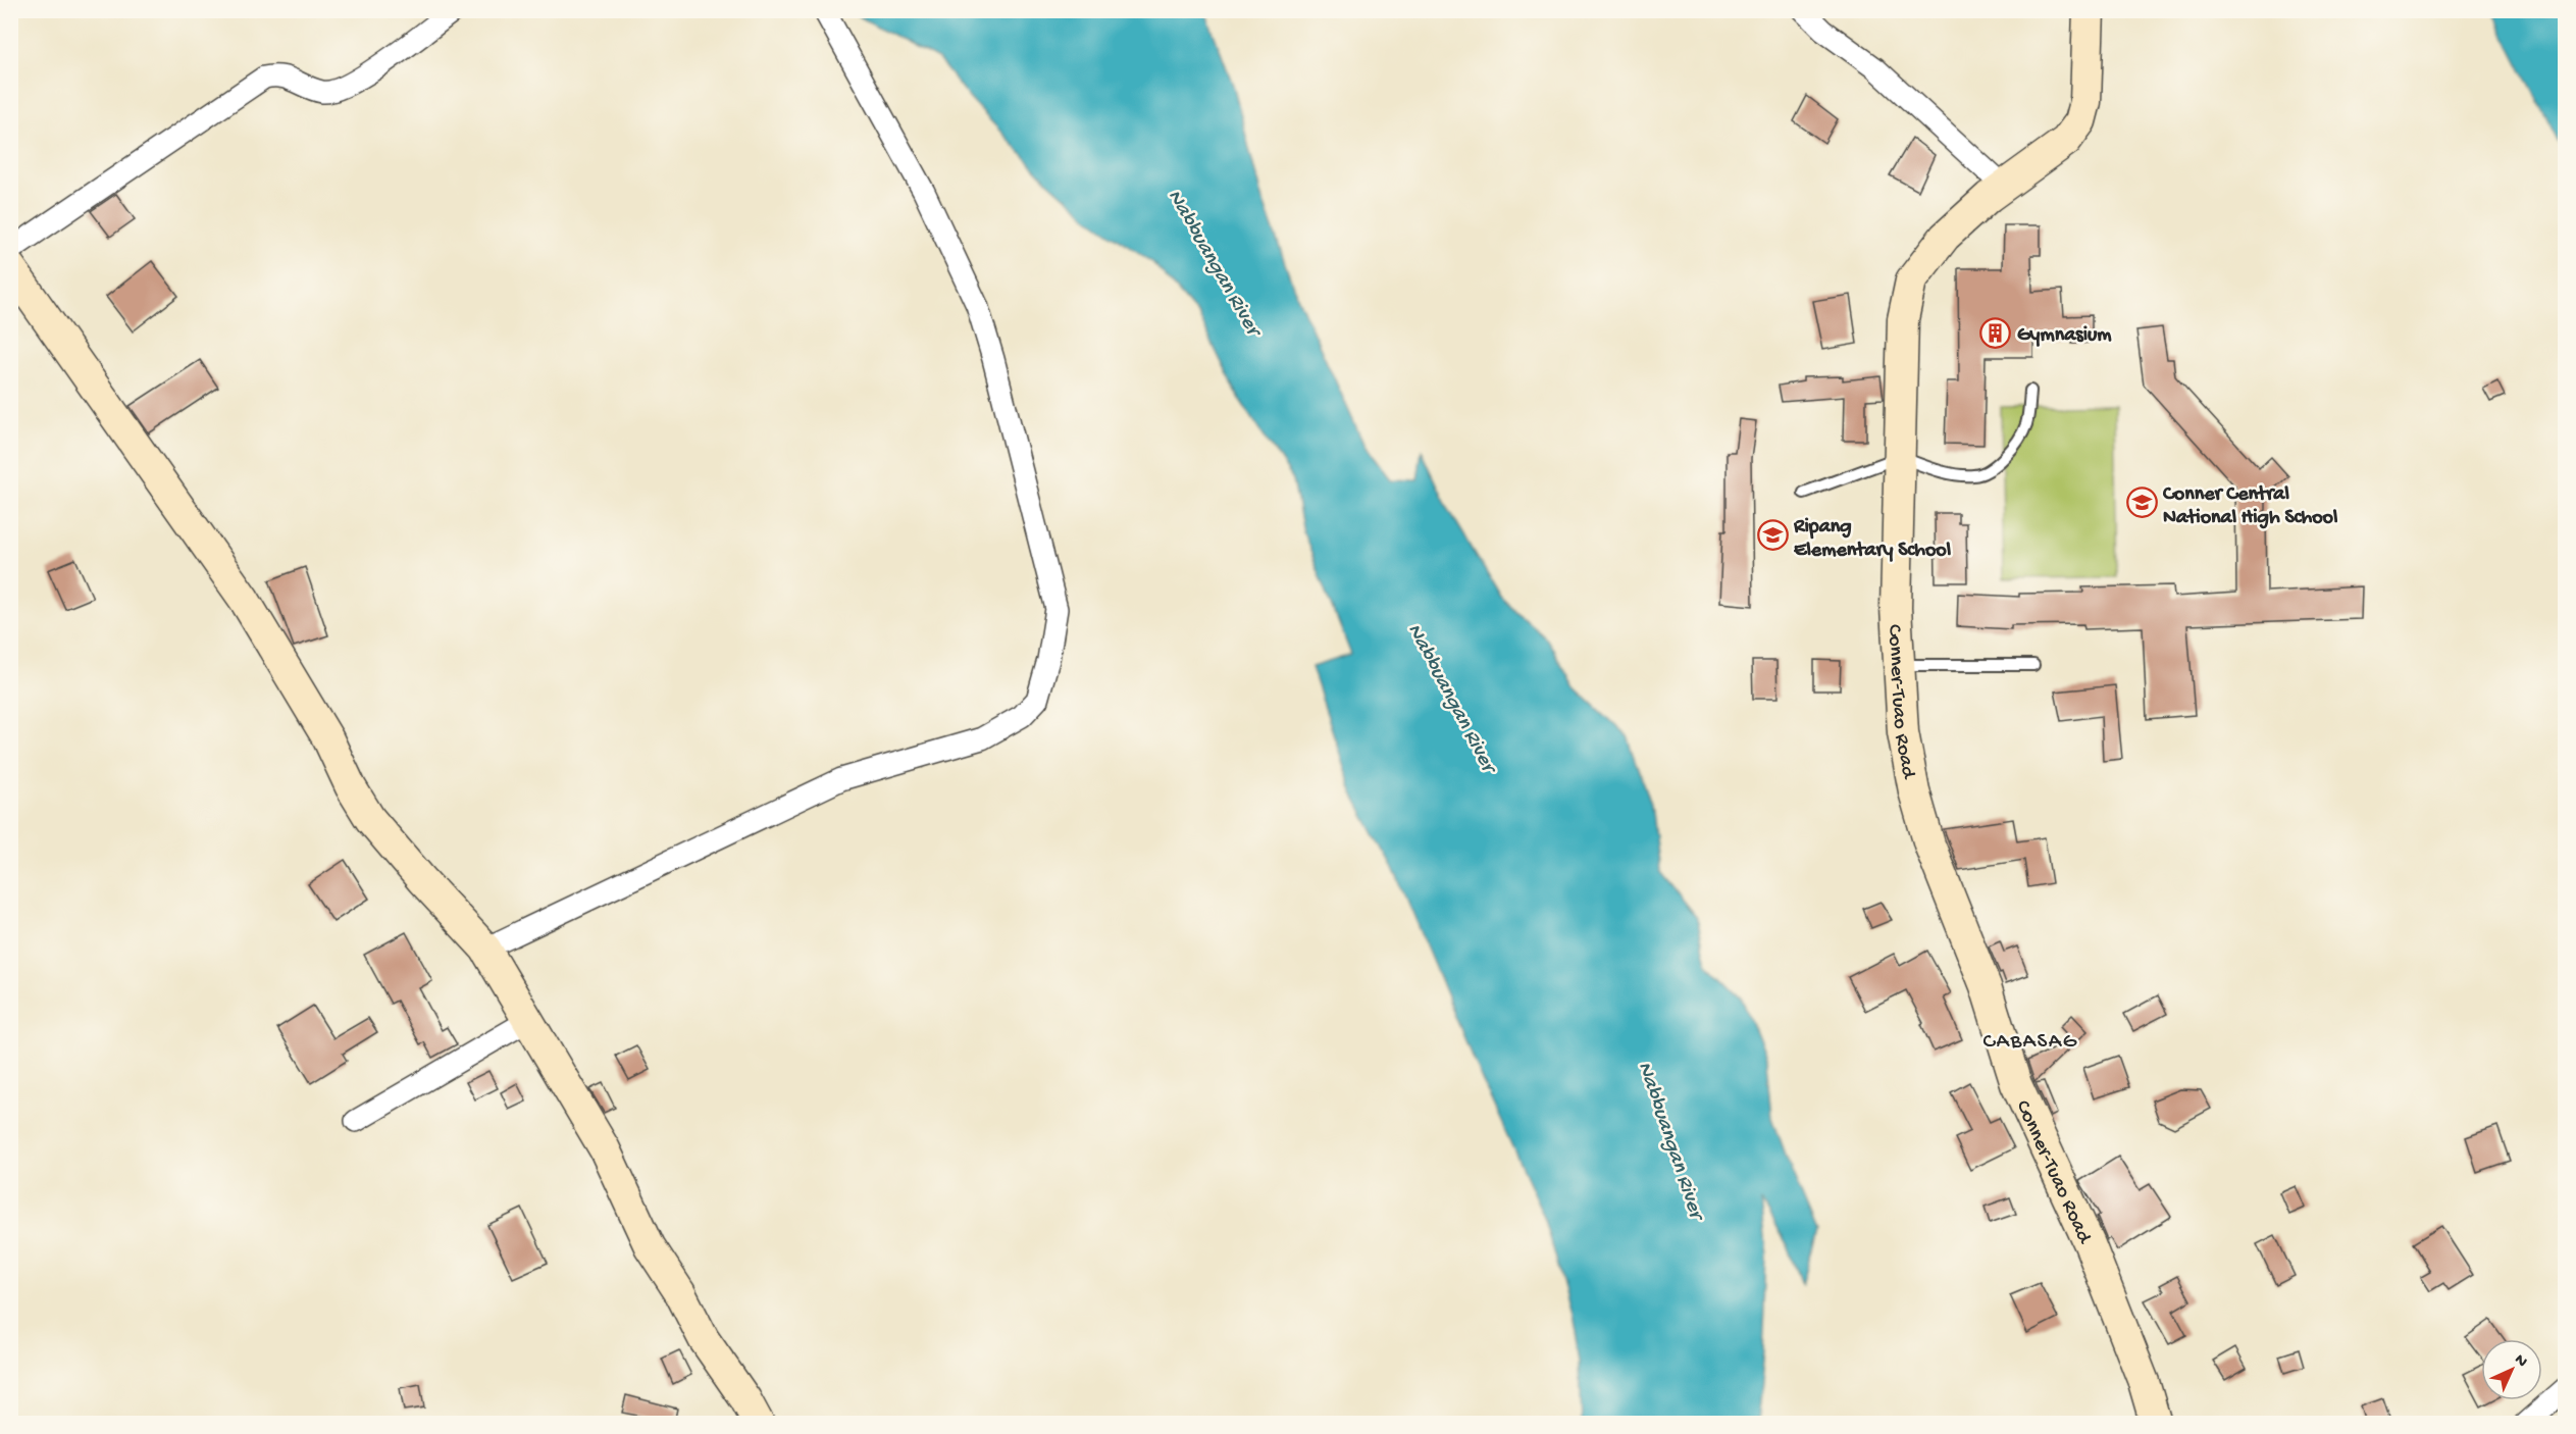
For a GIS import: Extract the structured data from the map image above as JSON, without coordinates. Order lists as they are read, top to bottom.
{
  "streets": {
    "main road": ["Conner-Tuao Road"]
  },
  "districts": ["CABASAG"],
  "water": ["Nabbuangan River"],
  "places": {
    "building": ["Gymnasium"],
    "school or university": ["Conner Central National High School", "Ripang Elementary School"]
  },
  "north": "top right"
}
